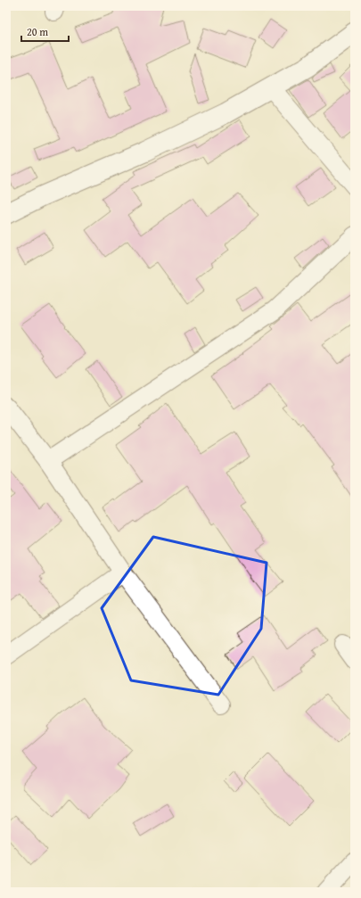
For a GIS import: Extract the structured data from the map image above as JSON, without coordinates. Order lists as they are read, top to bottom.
{
  "scale_bar": "20 m"
}
